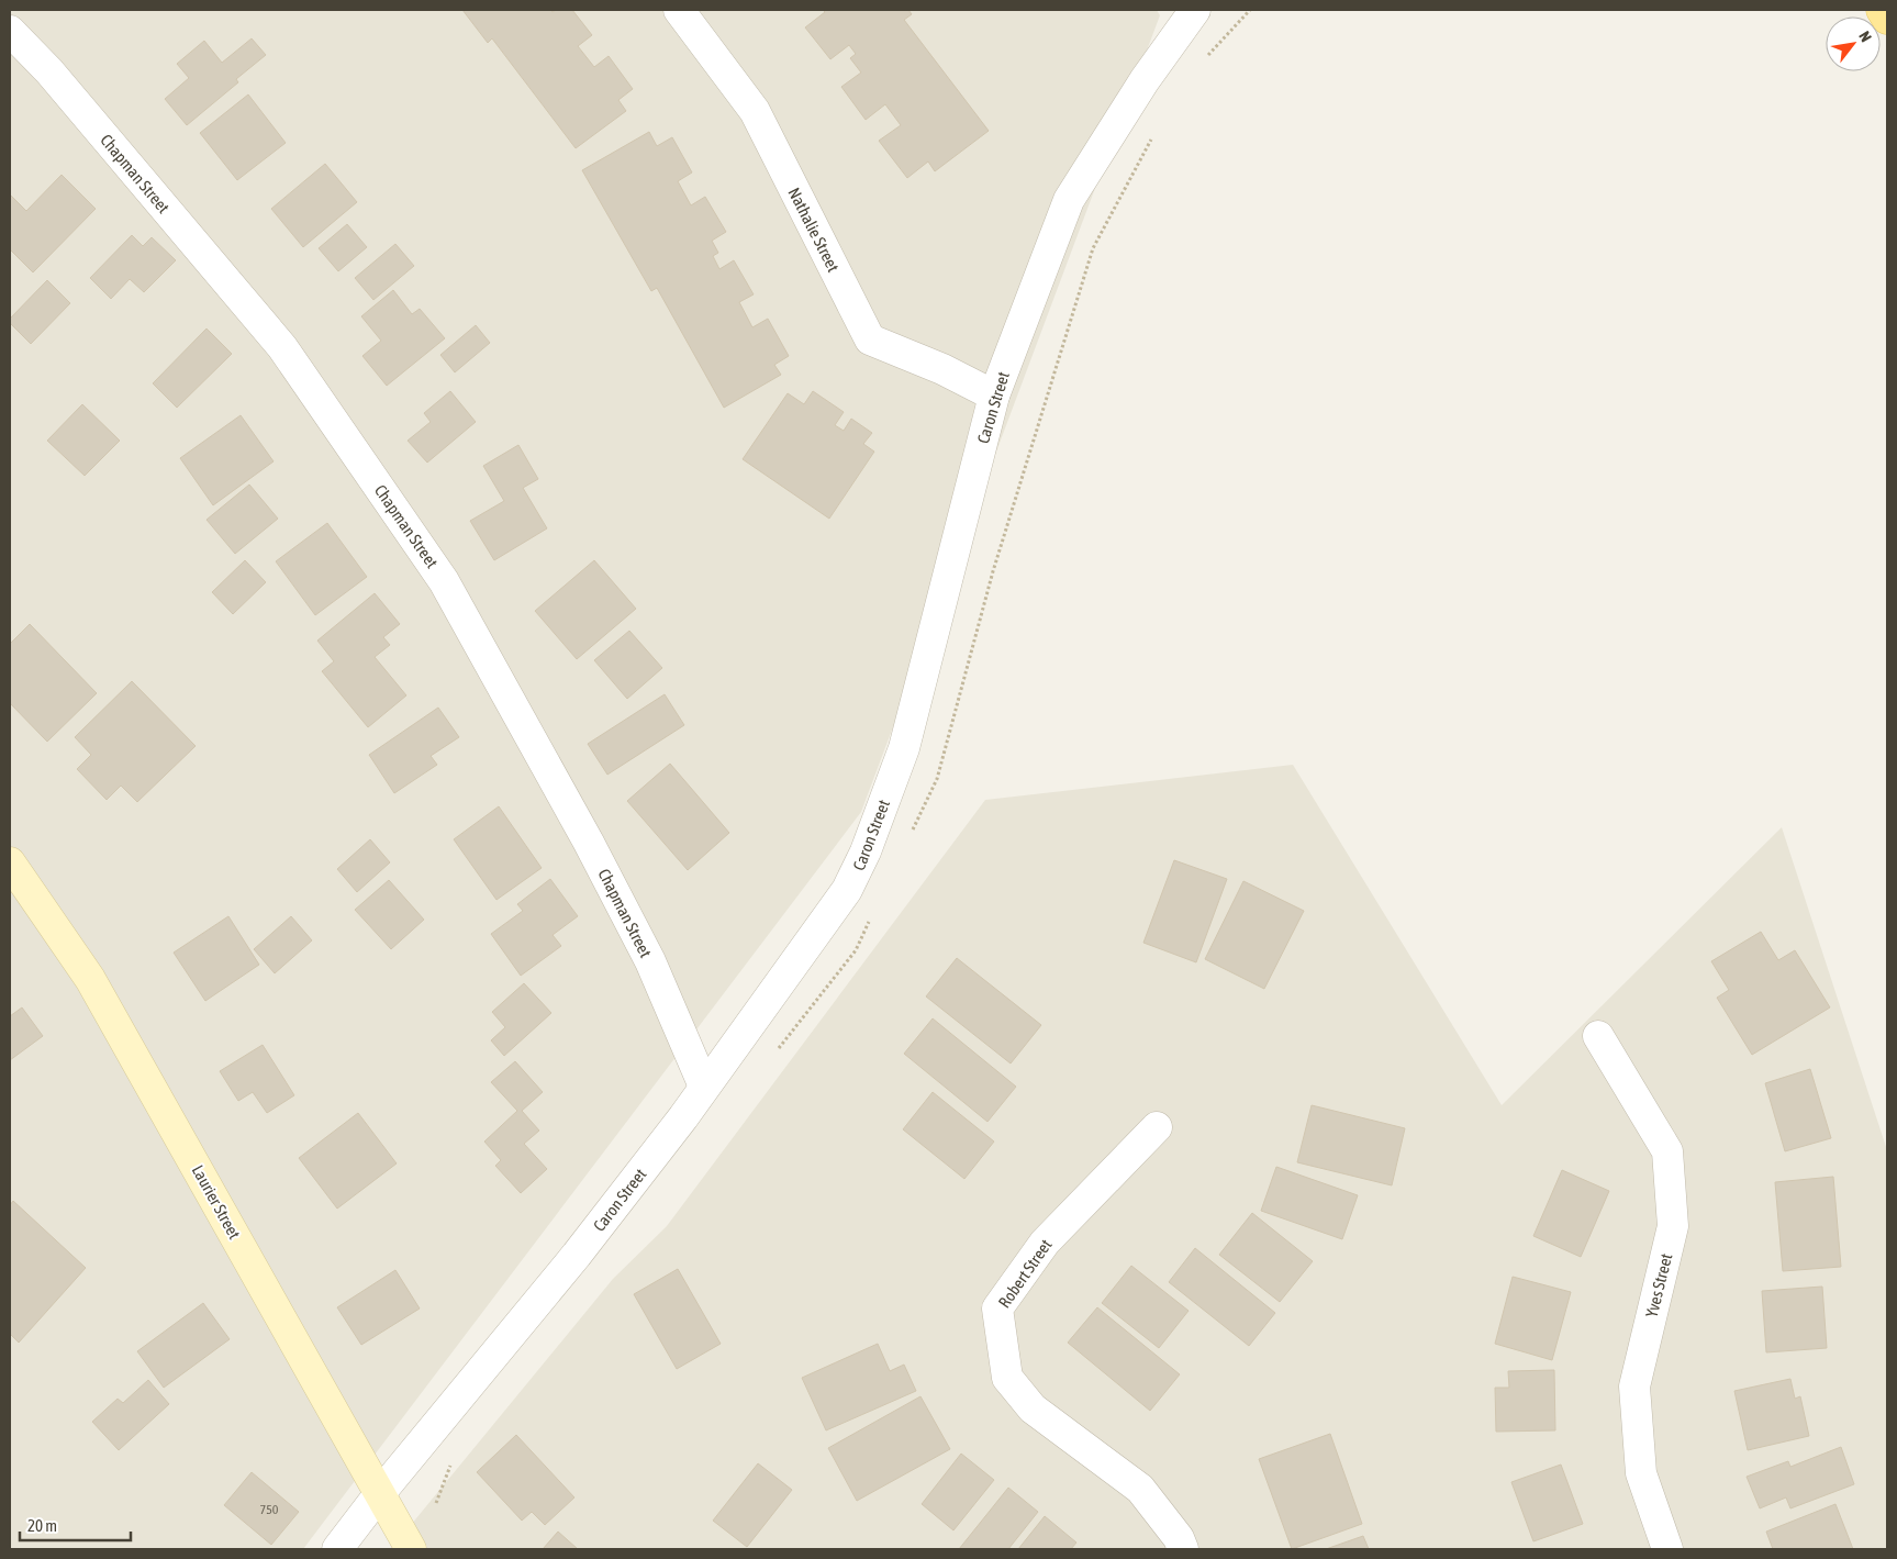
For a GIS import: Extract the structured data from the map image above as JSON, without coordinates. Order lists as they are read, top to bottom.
{
  "streets": {
    "main road": ["Laurier Street"],
    "street": [
      "Chapman Street",
      "Nathalie Street",
      "Caron Street",
      "Robert Street",
      "Yves Street"
    ]
  },
  "crossings": [
    ["Chapman Street", "Caron Street"],
    ["Nathalie Street", "Caron Street"],
    ["Caron Street", "Laurier Street"]
  ],
  "house_numbers": ["750"],
  "scale_bar": "20 m",
  "north": "top right"
}
